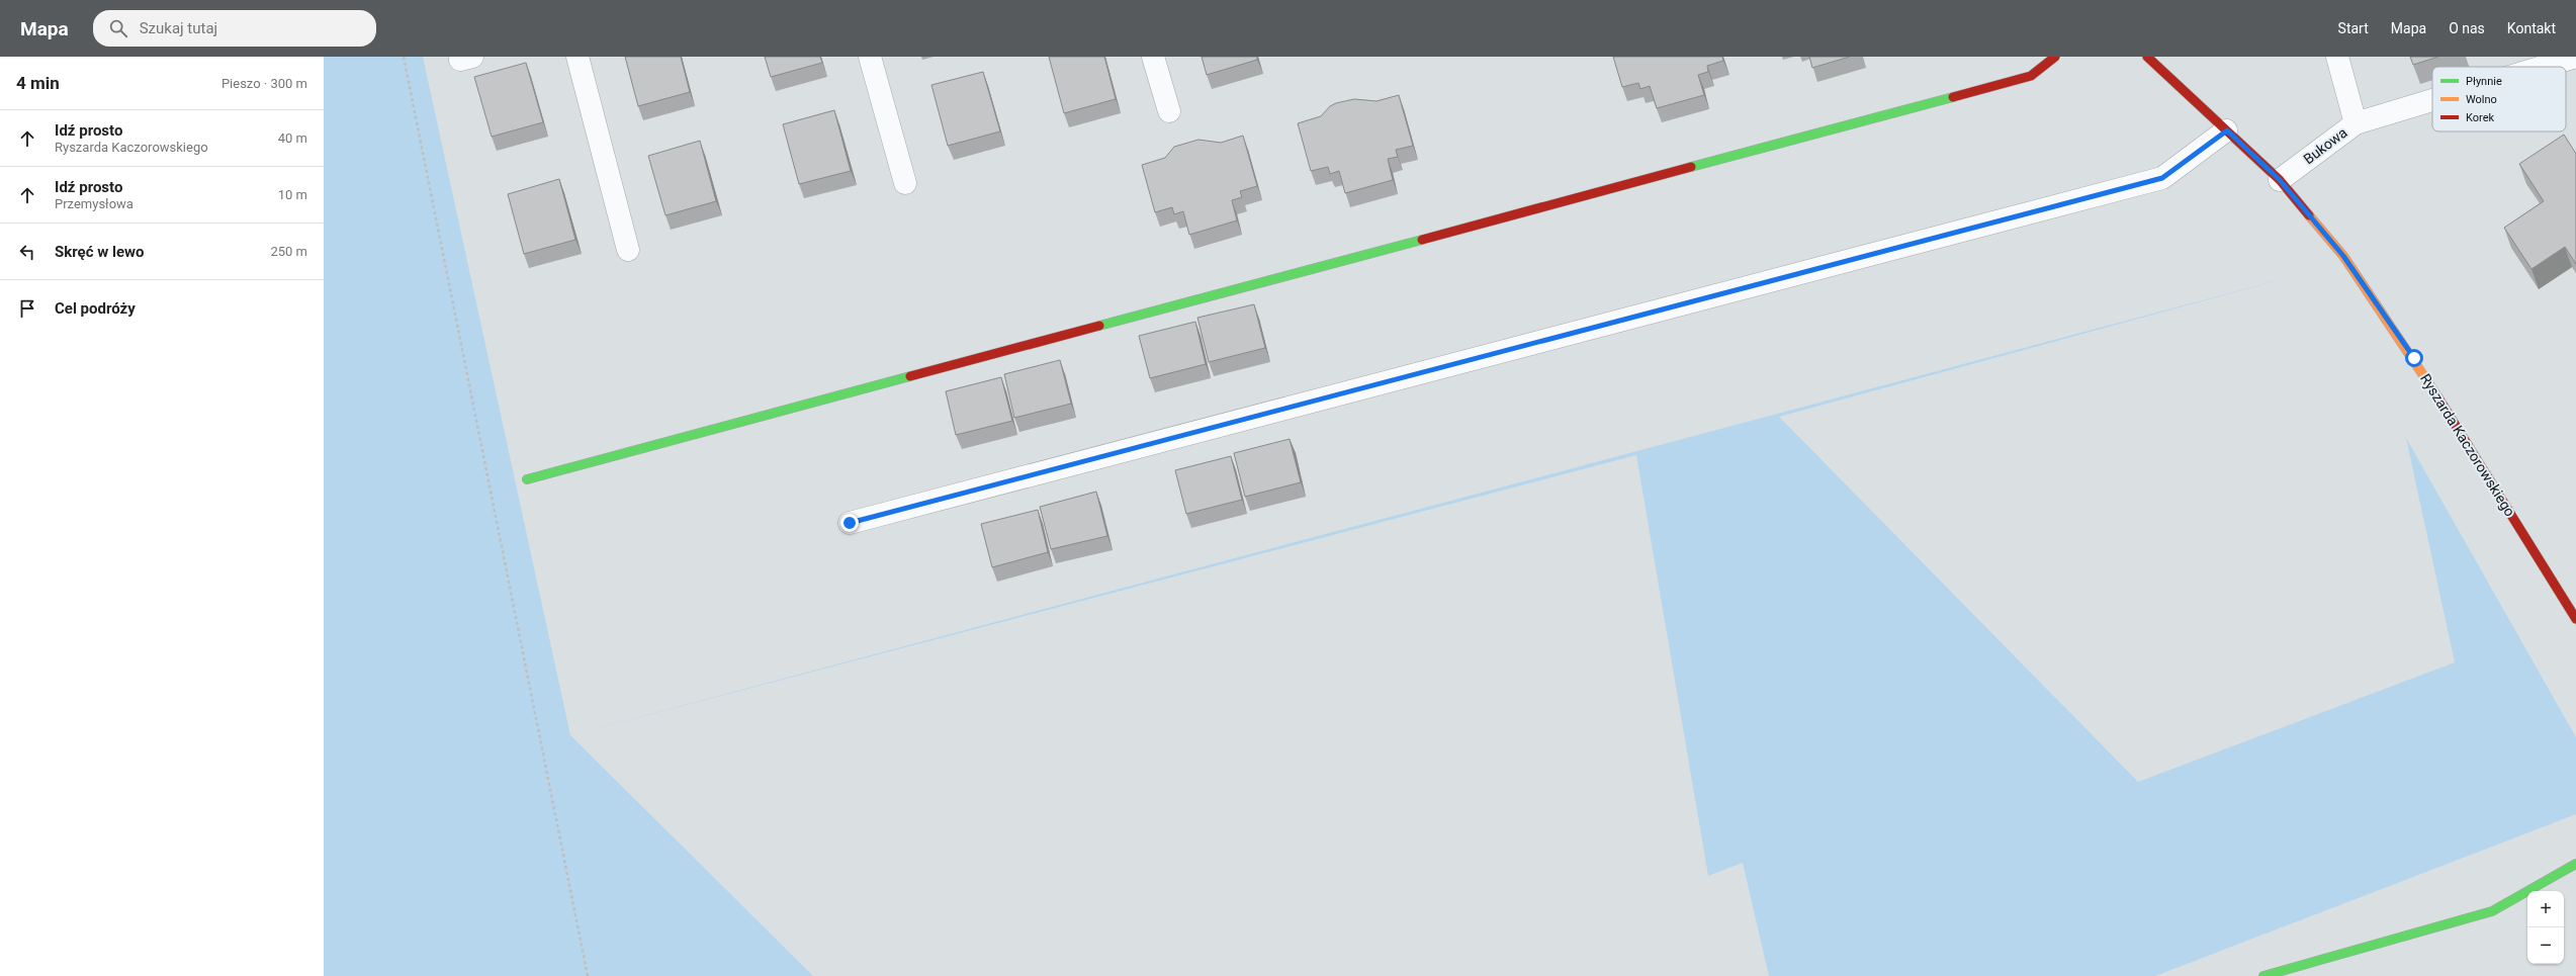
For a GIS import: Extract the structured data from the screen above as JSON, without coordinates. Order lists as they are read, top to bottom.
{
  "streets": {
    "street": ["Bukowa", "Ryszarda Kaczorowskiego"]
  },
  "crossings": [
    ["Bukowa", "Ryszarda Kaczorowskiego"]
  ],
  "legend": ["Płynnie", "Wolno", "Korek"],
  "page": {
    "header": "Mapa",
    "search": "Szukaj tutaj",
    "nav": [
      "Start",
      "Mapa",
      "O nas",
      "Kontakt"
    ],
    "heading": ["4 min", "Pieszo · 300 m"],
    "list": [
      ["Idź prosto", "Ryszarda Kaczorowskiego", "40 m"],
      ["Idź prosto", "Przemysłowa", "10 m"],
      ["Skręć w lewo", "250 m"],
      "Cel podróży"
    ],
    "map_buttons": ["+", "−"]
  }
}
